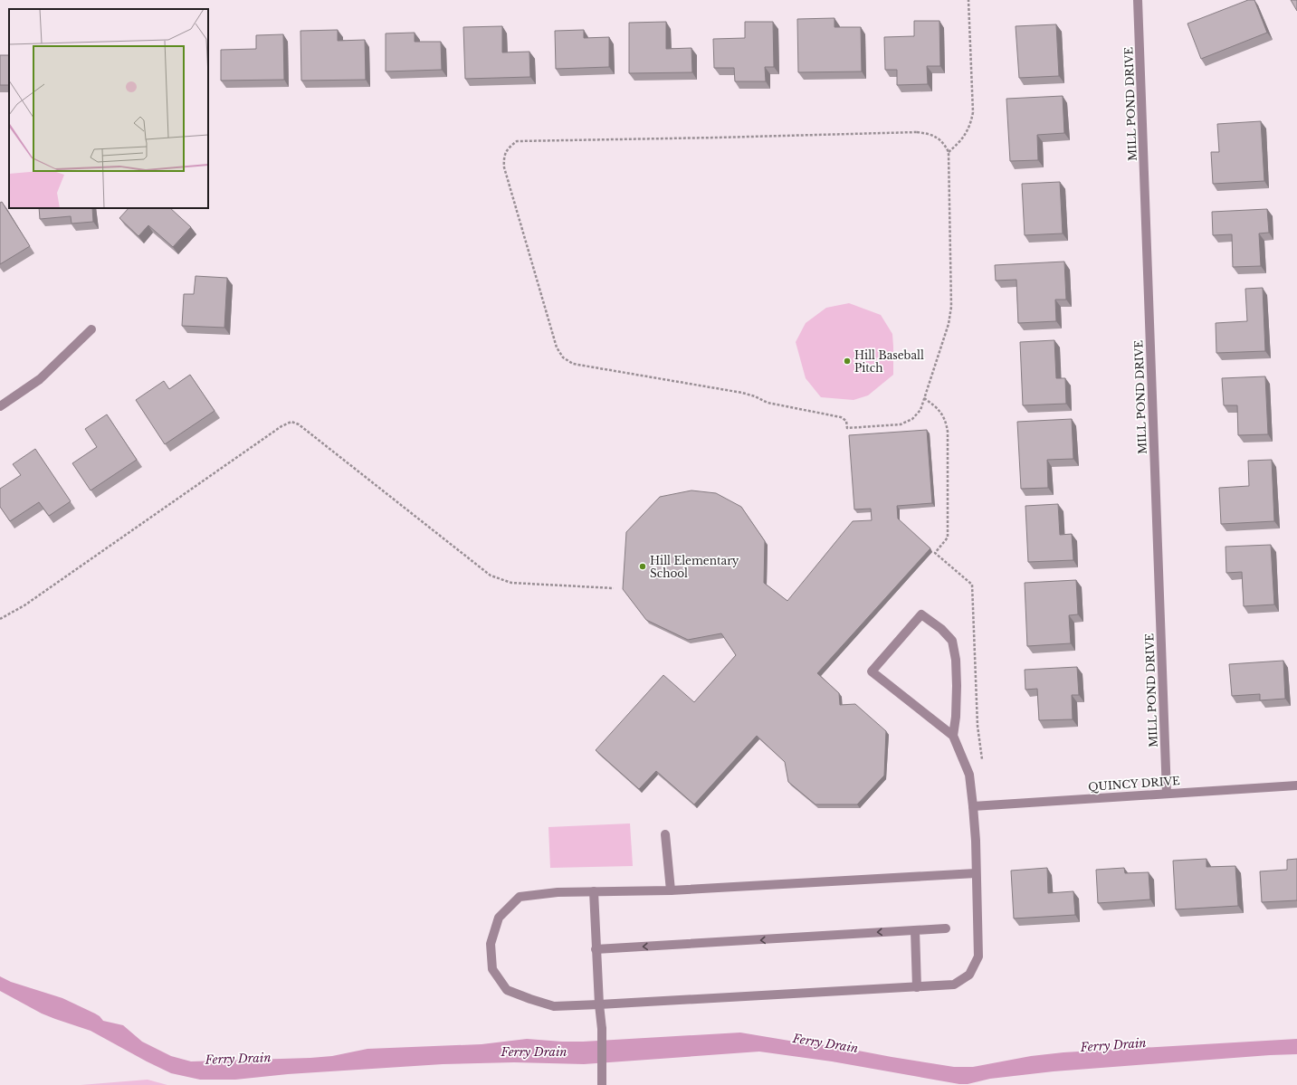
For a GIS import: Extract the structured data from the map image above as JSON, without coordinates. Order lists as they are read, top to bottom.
{
  "streets": {
    "street": ["MILL POND DRIVE", "QUINCY DRIVE"]
  },
  "crossings": [
    ["MILL POND DRIVE", "QUINCY DRIVE"]
  ],
  "water": ["Ferry Drain"],
  "places": ["Hill Baseball Pitch", "Hill Elementary School"]
}
